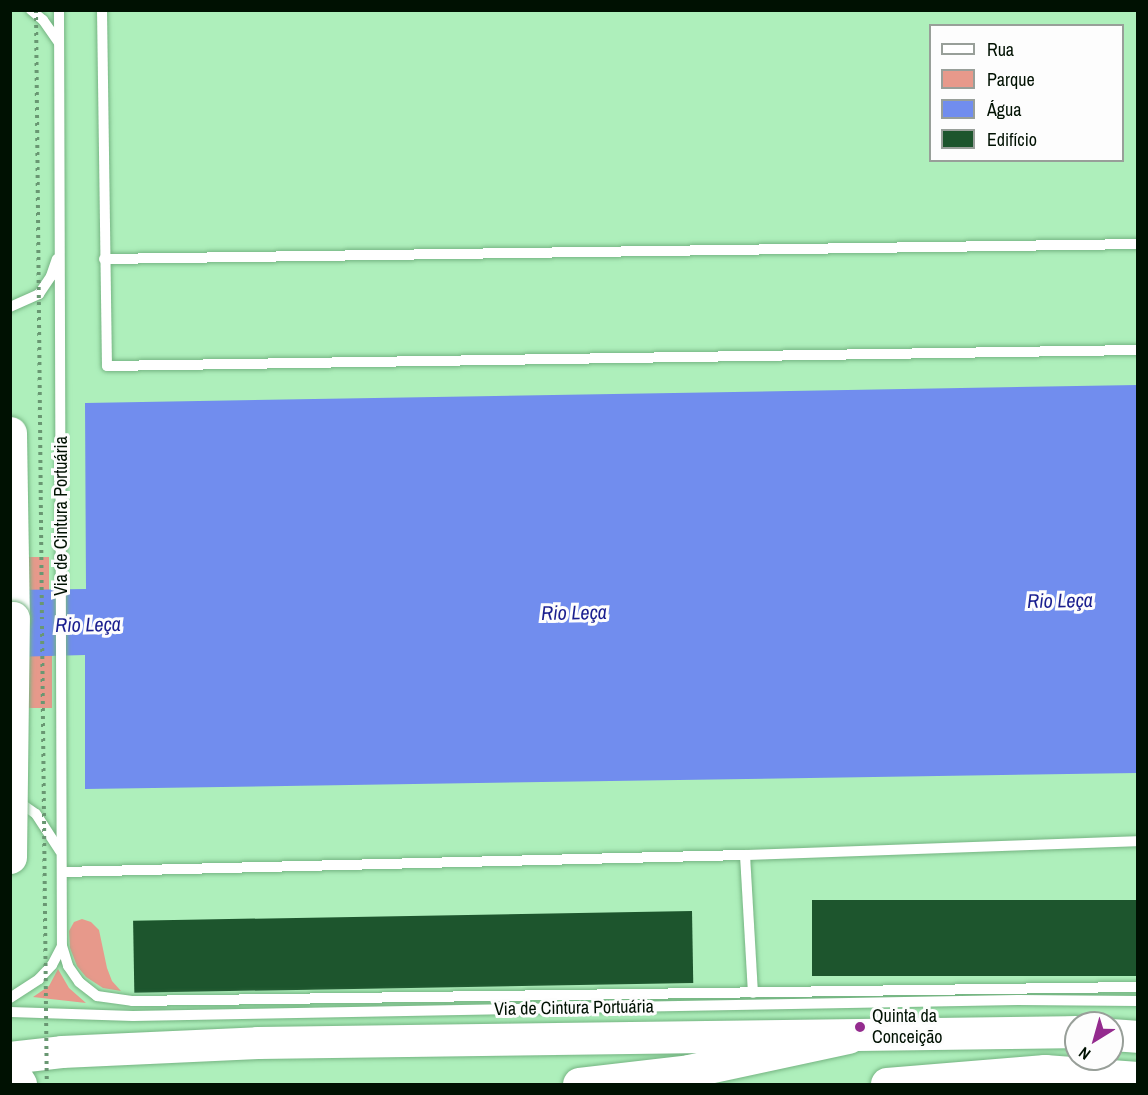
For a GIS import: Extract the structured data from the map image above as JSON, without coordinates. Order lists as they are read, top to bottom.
{
  "streets": {
    "lane": ["Via de Cintura Portuária"]
  },
  "water": ["Rio Leça"],
  "places": ["Quinta da Conceição"],
  "legend": [
    "Rua",
    "Parque",
    "Água",
    "Edifício"
  ],
  "north": "bottom left"
}
